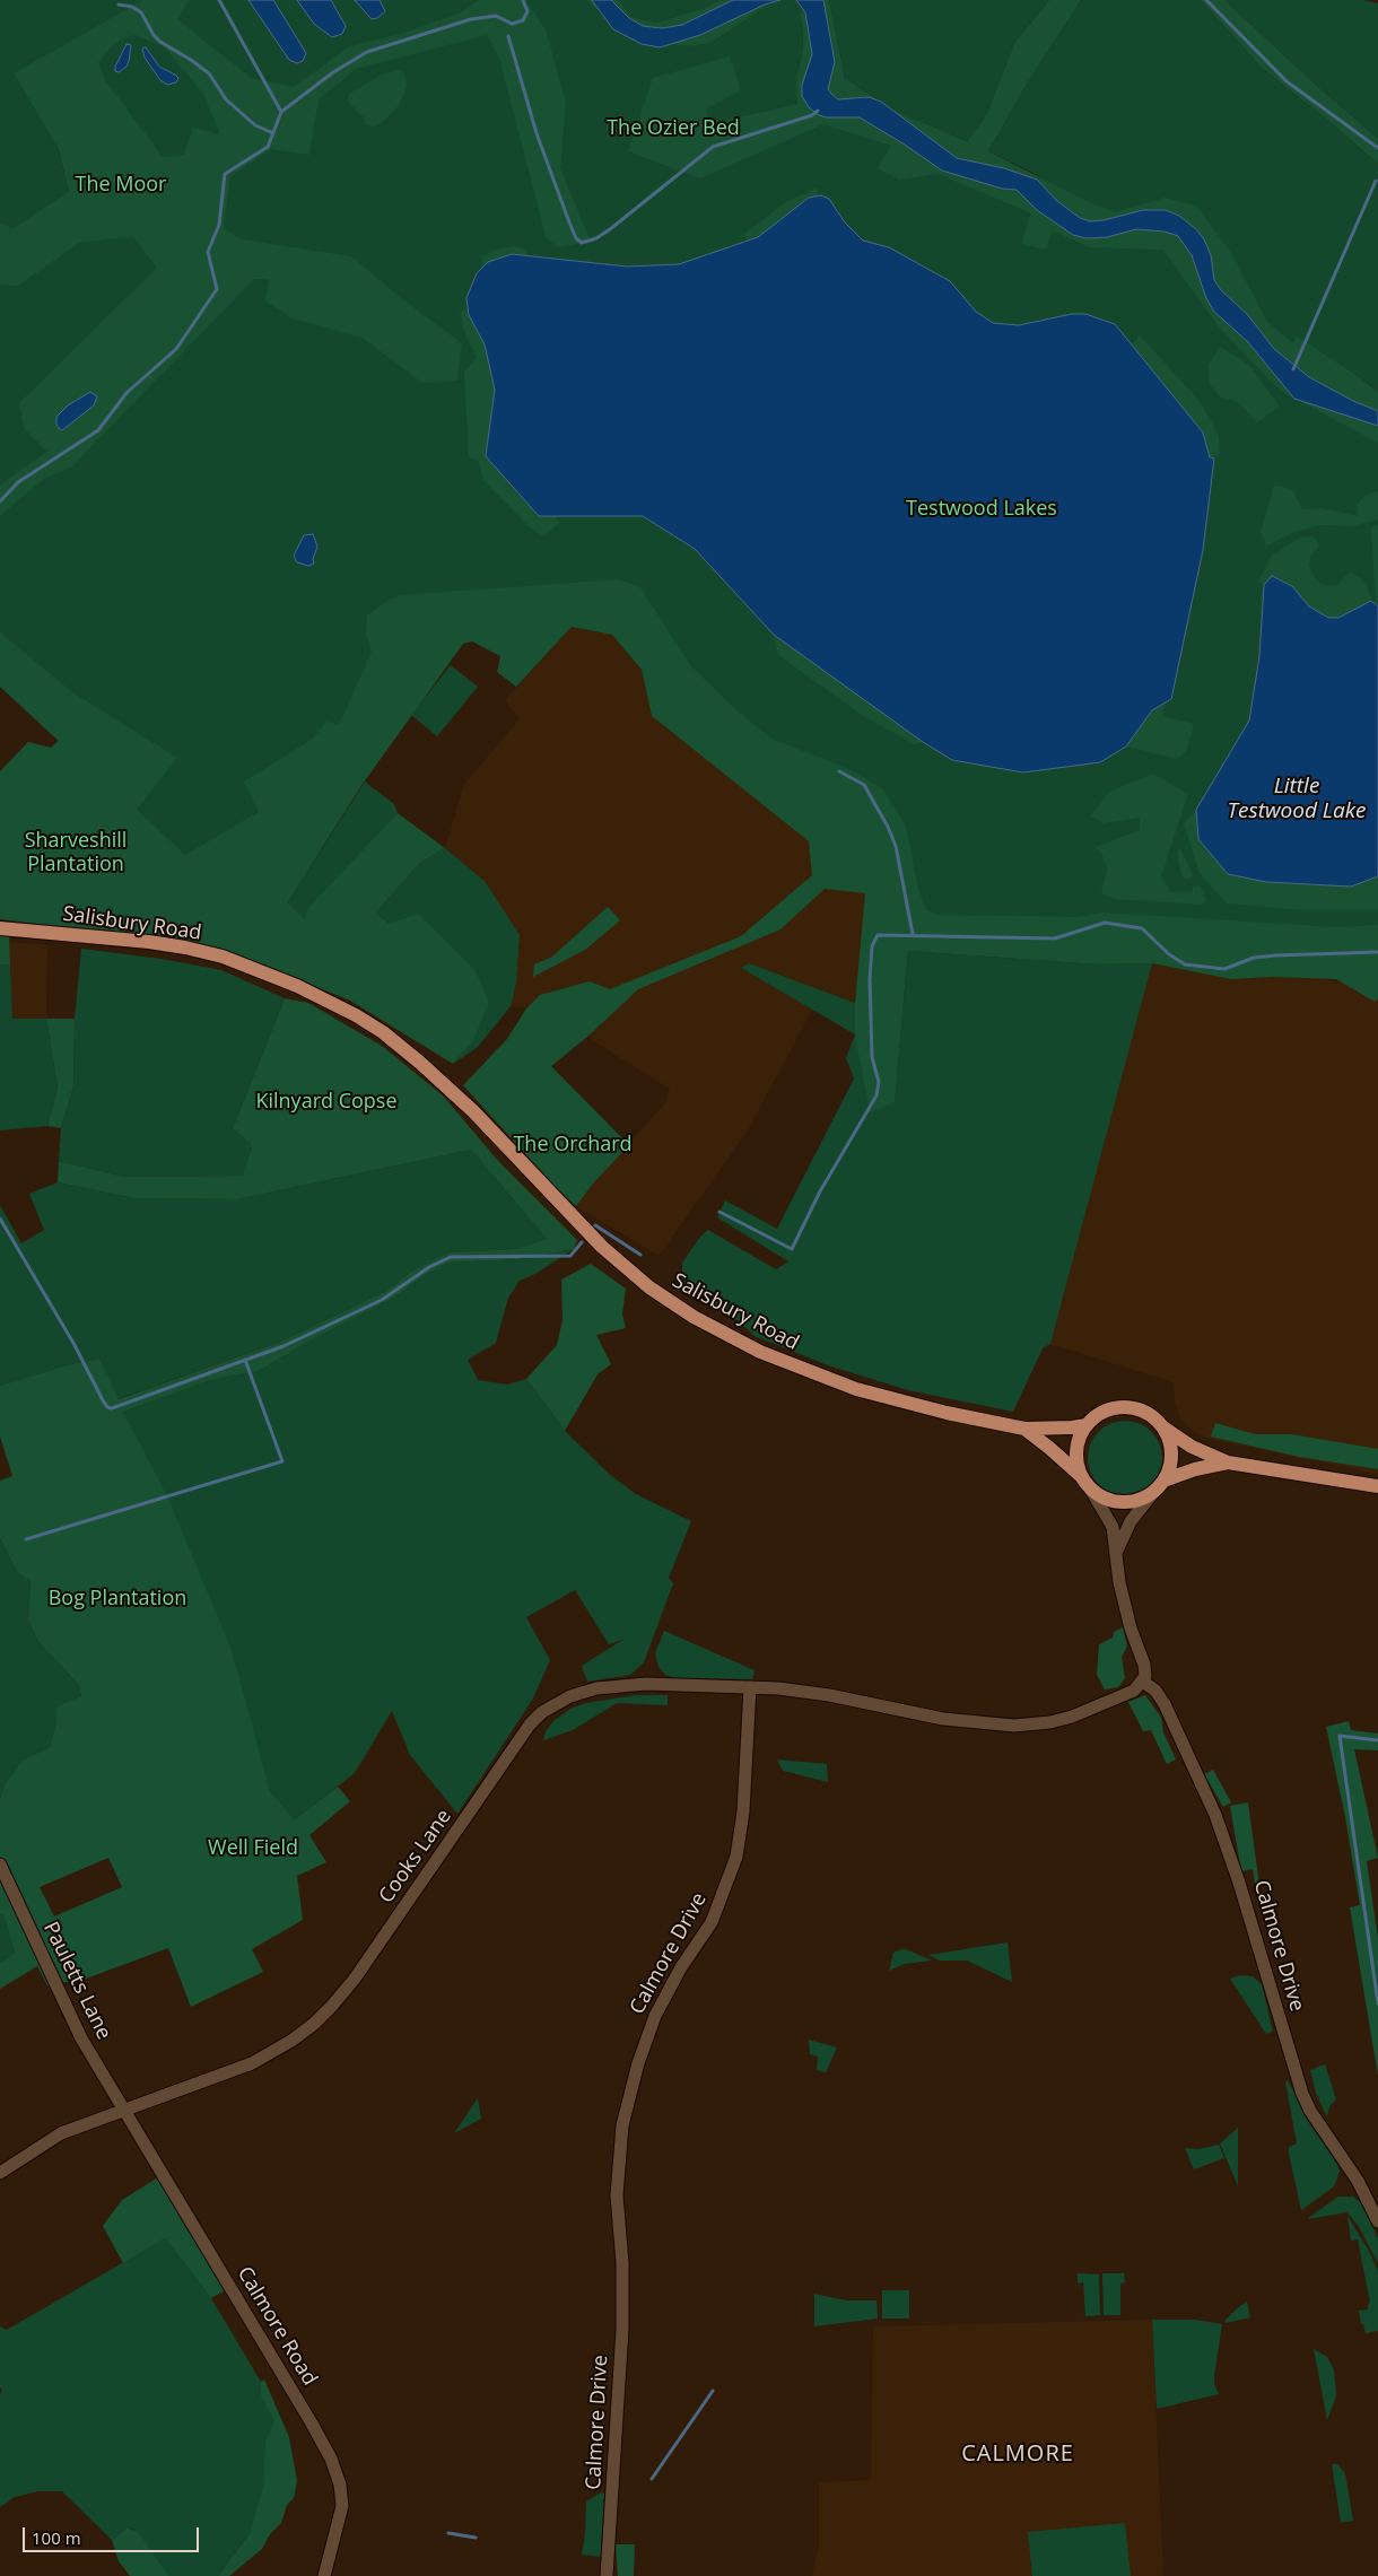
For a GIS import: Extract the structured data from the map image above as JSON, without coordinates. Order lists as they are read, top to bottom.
{
  "streets": {
    "main road": ["Salisbury Road"],
    "street": [
      "Cooks Lane",
      "Calmore Drive",
      "Pauletts Lane",
      "Calmore Road"
    ]
  },
  "crossings": [
    ["Cooks Lane", "Calmore Drive"],
    ["Cooks Lane", "Pauletts Lane"],
    ["Cooks Lane", "Calmore Road"],
    ["Pauletts Lane", "Calmore Road"]
  ],
  "districts": ["CALMORE"],
  "water": ["Little Testwood Lake"],
  "parks": [
    "The Ozier Bed",
    "The Moor",
    "Testwood Lakes",
    "Sharveshill Plantation",
    "Kilnyard Copse",
    "The Orchard",
    "Bog Plantation",
    "Well Field"
  ],
  "scale_bar": "100 m"
}
